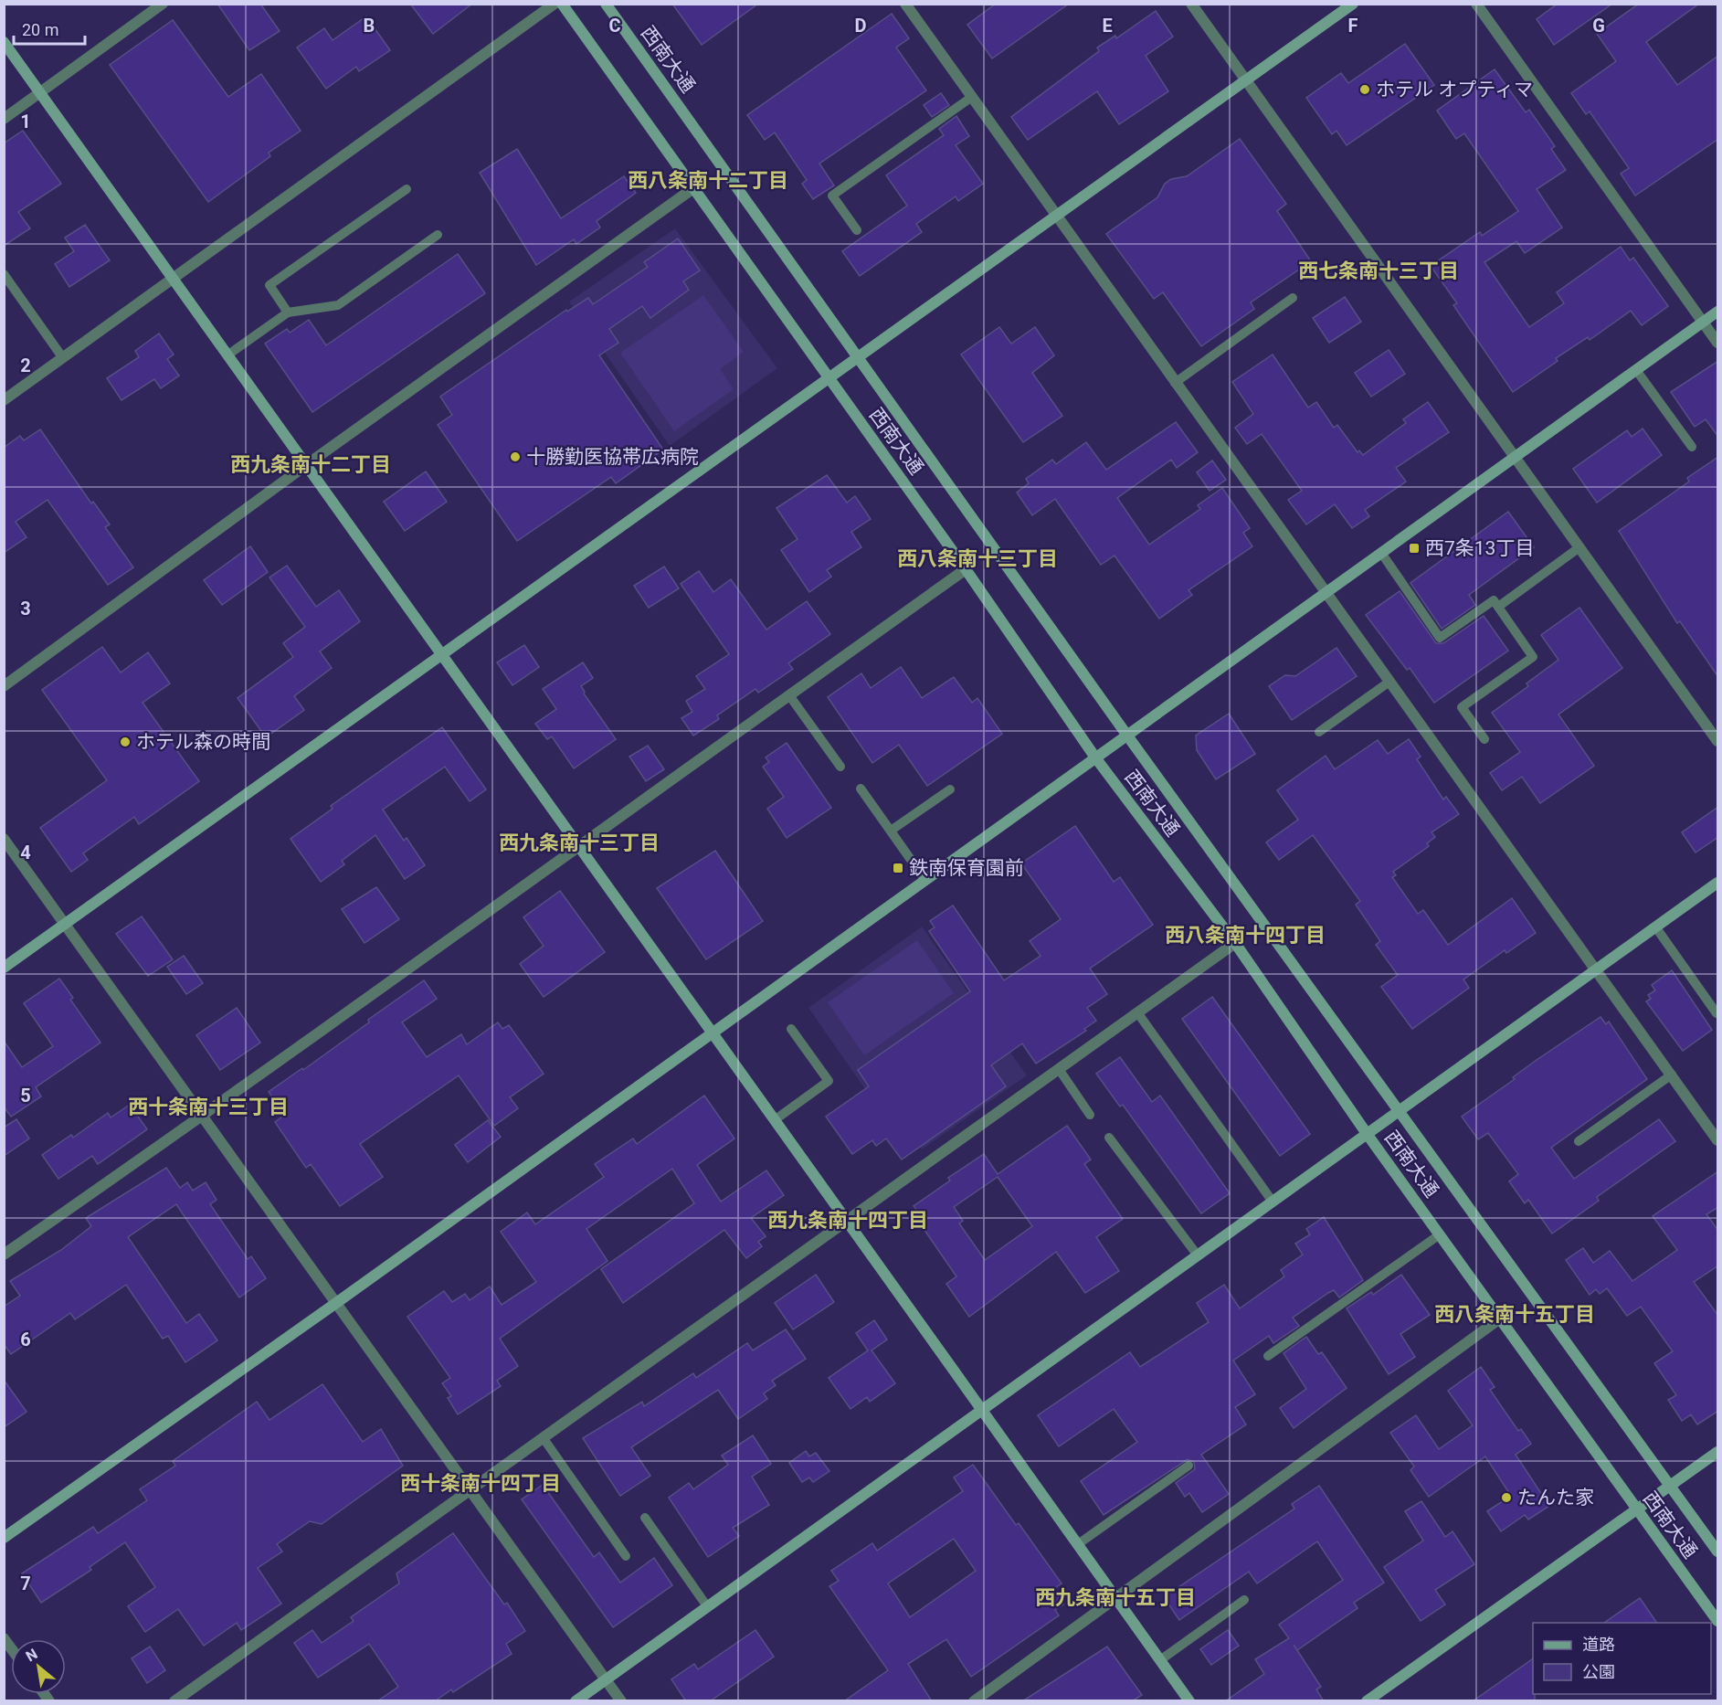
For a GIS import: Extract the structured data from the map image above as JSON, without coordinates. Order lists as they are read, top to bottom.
{
  "streets": {
    "street": ["西南大通"]
  },
  "districts": [
    "西八条南十二丁目",
    "西七条南十三丁目",
    "西九条南十二丁目",
    "西八条南十三丁目",
    "西九条南十三丁目",
    "西八条南十四丁目",
    "西十条南十三丁目",
    "西九条南十四丁目",
    "西八条南十五丁目",
    "西十条南十四丁目",
    "西九条南十五丁目"
  ],
  "places": {
    "other": [
      "ホテル オプティマ",
      "十勝勤医協帯広病院",
      "ホテル森の時間",
      "たんた家"
    ],
    "transit": ["西7条13丁目", "鉄南保育園前"]
  },
  "legend": ["道路", "公園"],
  "scale_bar": "20 m",
  "north": "top left",
  "grid": {
    "columns": [
      "B",
      "C",
      "D",
      "E",
      "F",
      "G"
    ],
    "rows": [
      "1",
      "2",
      "3",
      "4",
      "5",
      "6",
      "7"
    ]
  }
}
